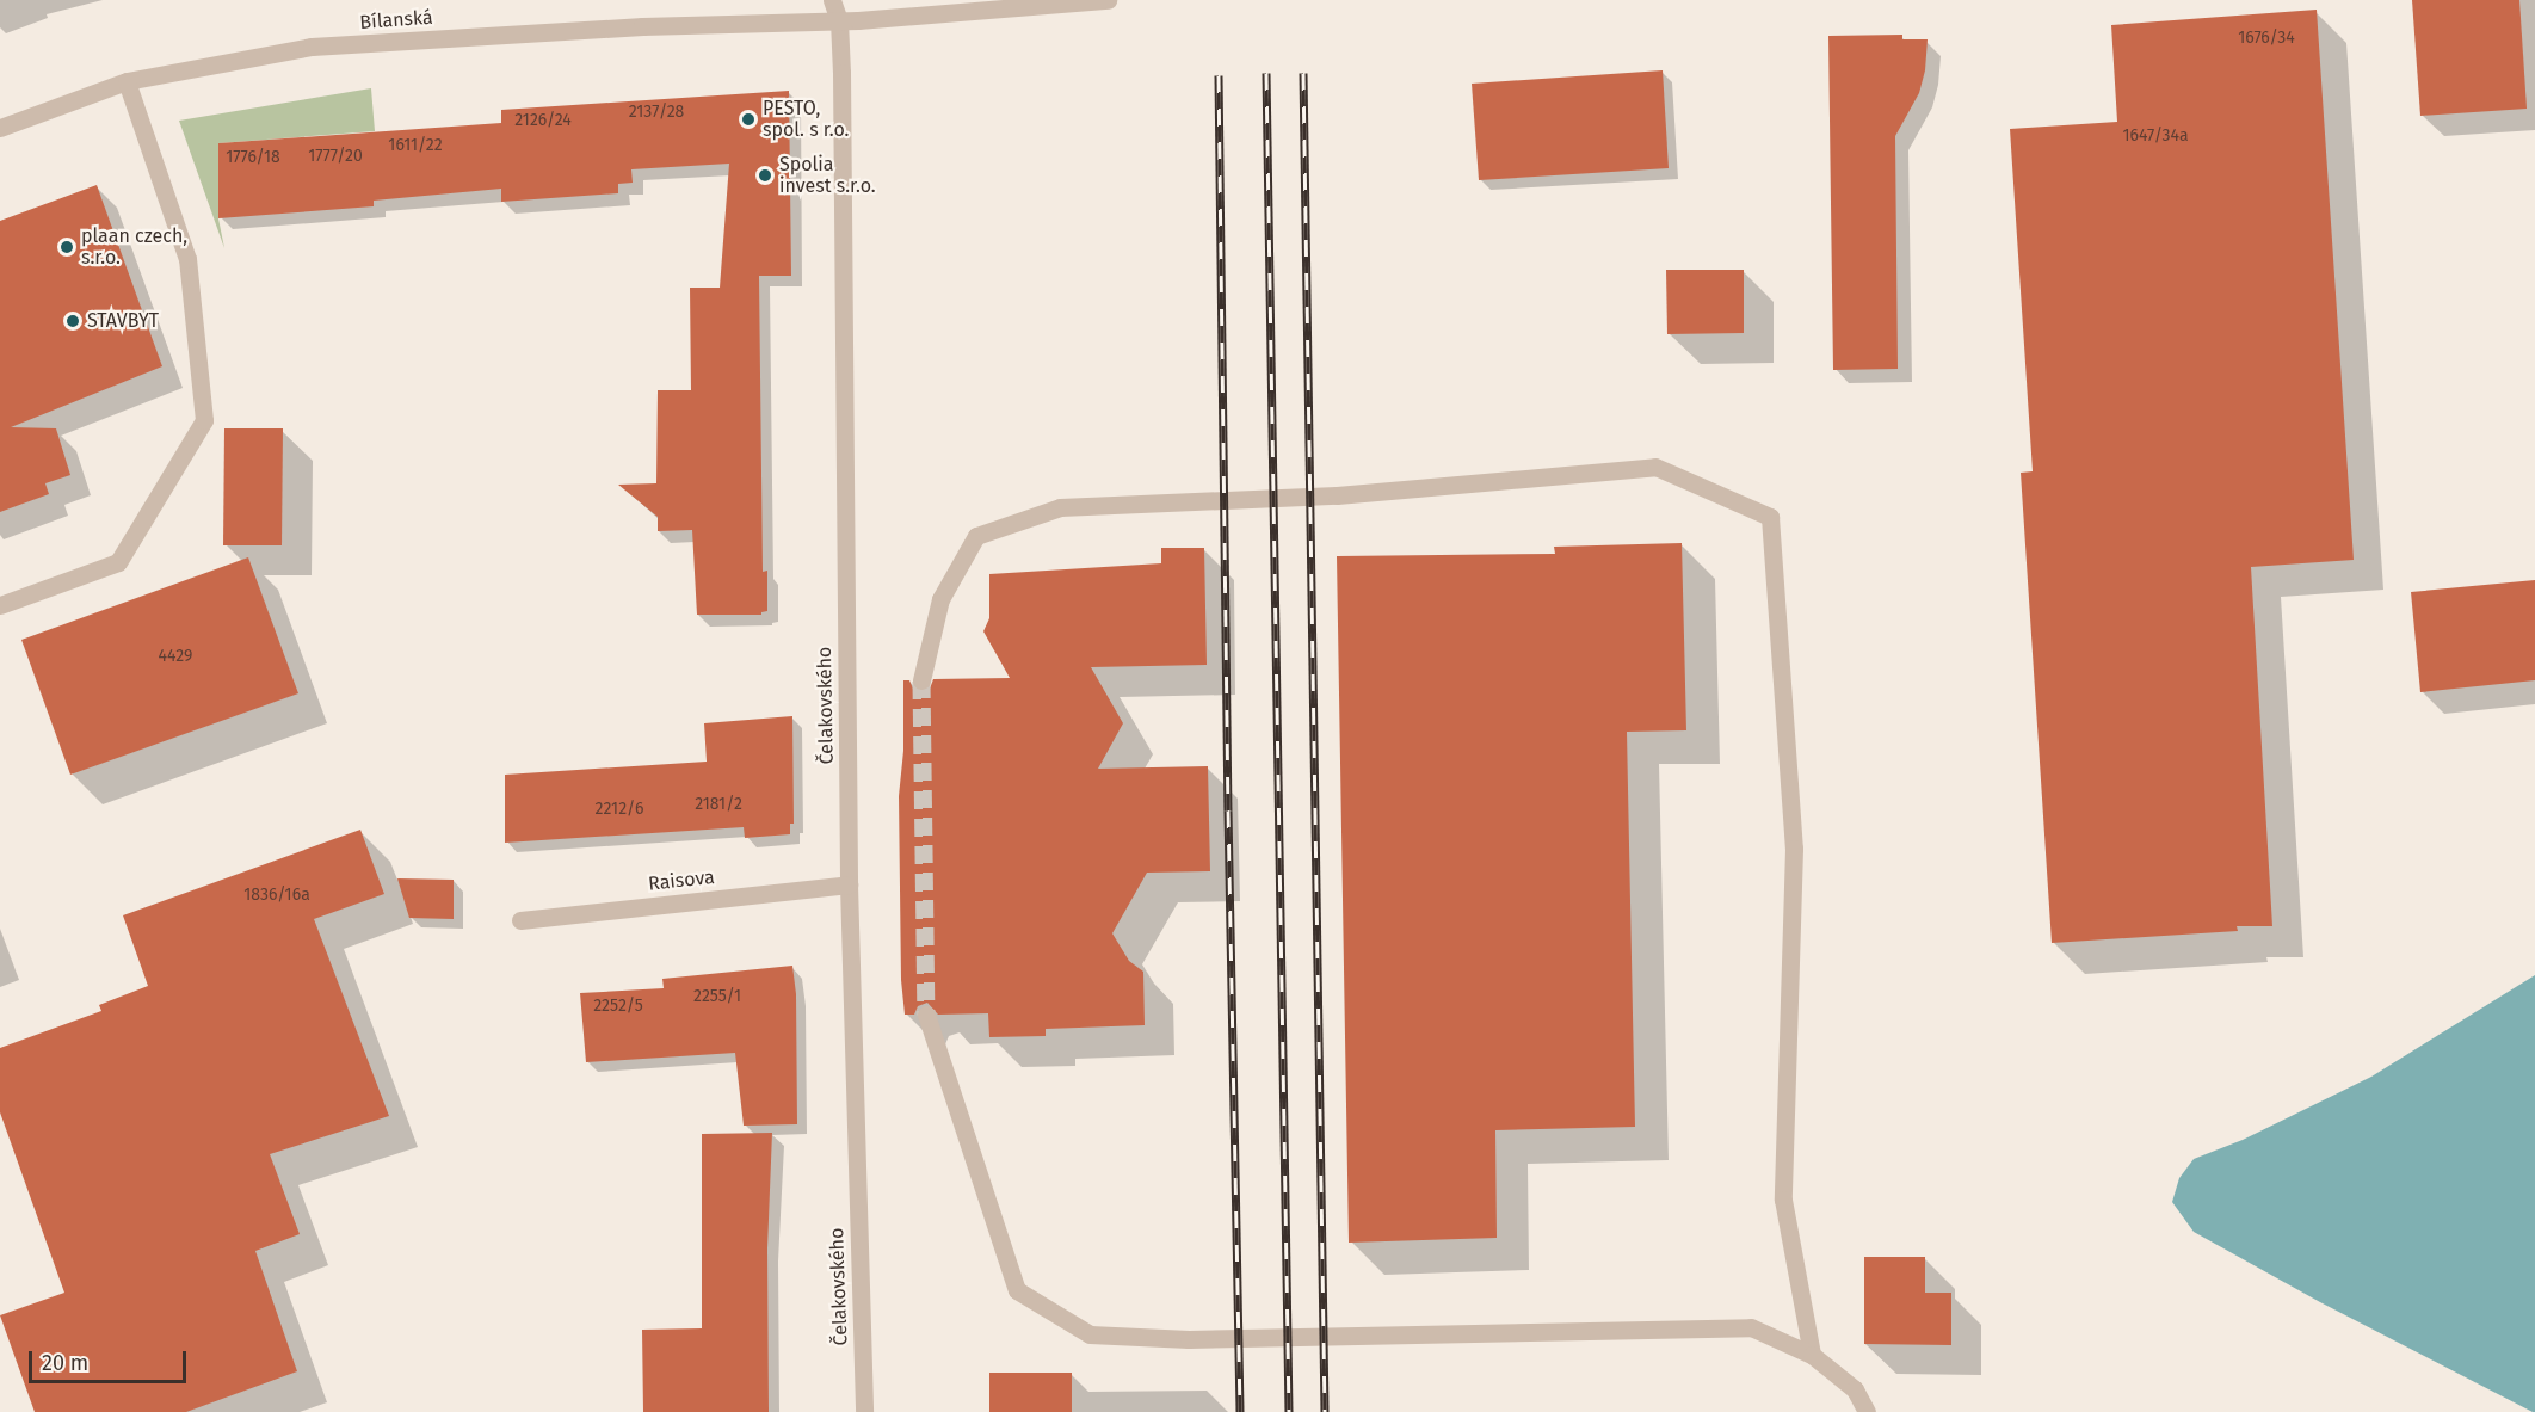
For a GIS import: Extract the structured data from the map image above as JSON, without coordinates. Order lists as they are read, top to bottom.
{
  "streets": {
    "street": ["Bílanská", "Čelakovského", "Raisova"]
  },
  "crossings": [
    ["Bílanská", "Čelakovského"],
    ["Čelakovského", "Raisova"]
  ],
  "places": [
    "PESTO, spol. s r.o.",
    "Spolia invest s.r.o.",
    "plaan czech, s.r.o.",
    "STAVBYT"
  ],
  "house_numbers": [
    "1676/34",
    "2137/28",
    "2126/24",
    "1647/34a",
    "1611/22",
    "1777/20",
    "1776/18",
    "4429",
    "2181/2",
    "2212/6",
    "1836/16a",
    "2255/1",
    "2252/5"
  ],
  "scale_bar": "20 m"
}
